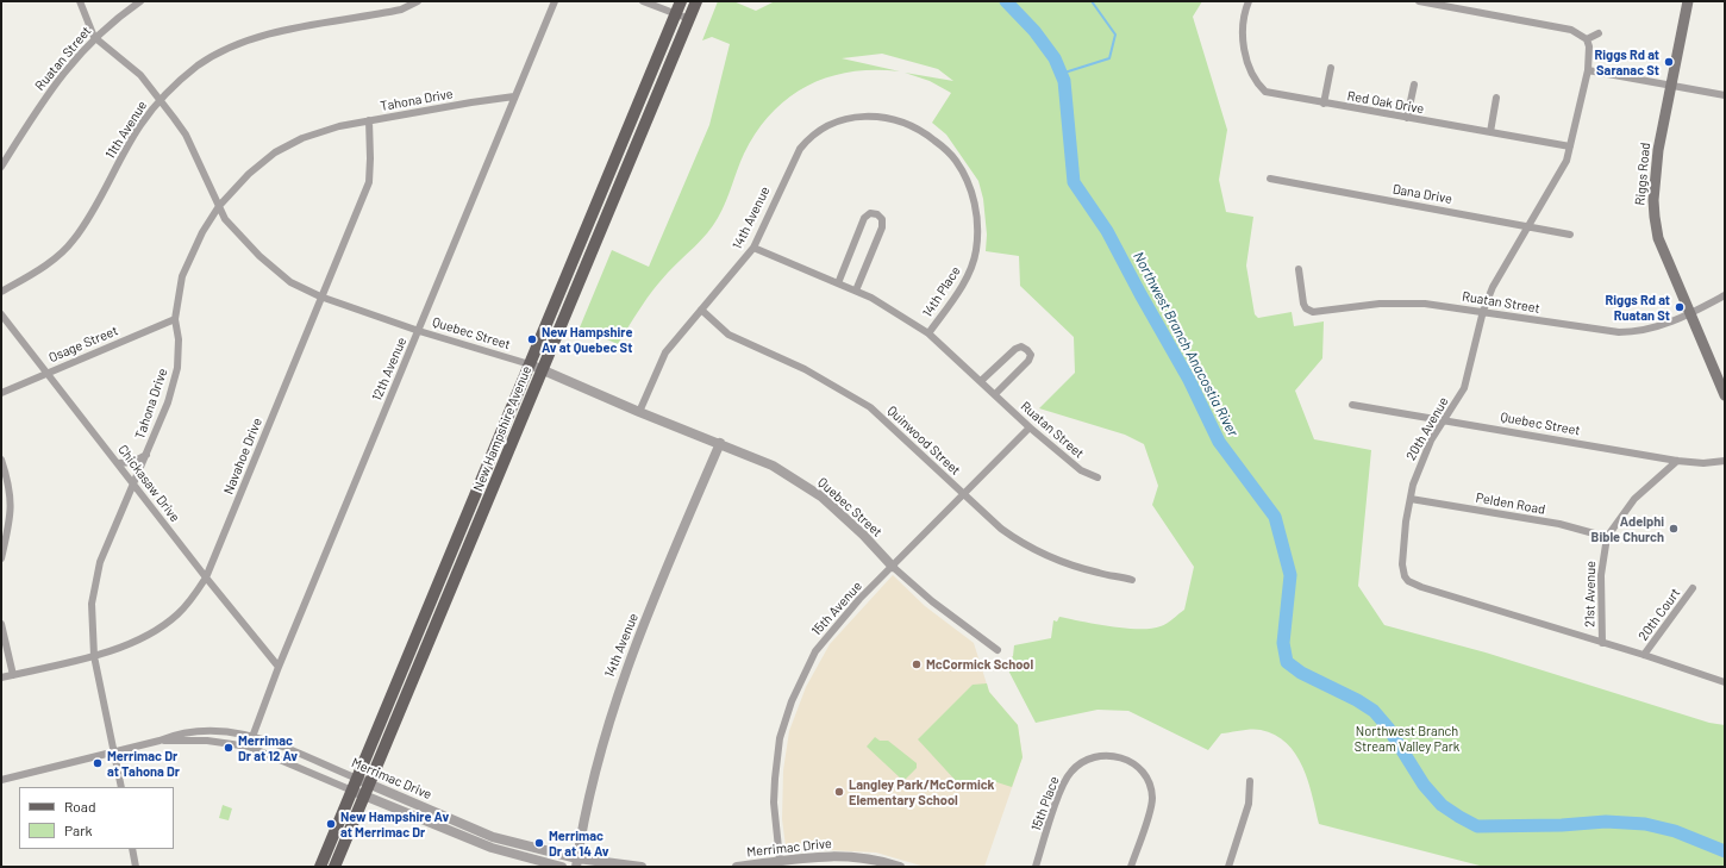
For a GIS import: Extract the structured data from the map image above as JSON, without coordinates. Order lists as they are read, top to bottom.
{
  "streets": {
    "main road": ["Riggs Road", "New Hampshire Avenue"],
    "street": [
      "Ruatan Street",
      "Tahona Drive",
      "Red Oak Drive",
      "11th Avenue",
      "Dana Drive",
      "14th Avenue",
      "14th Place",
      "Quebec Street",
      "Osage Street",
      "12th Avenue",
      "20th Avenue",
      "Quinwood Street",
      "Navahoe Drive",
      "Chickasaw Drive",
      "Pelden Road",
      "21st Avenue",
      "15th Avenue",
      "20th Court",
      "Merrimac Drive",
      "15th Place"
    ]
  },
  "crossings": [
    ["Ruatan Street", "Riggs Road"],
    ["Ruatan Street", "14th Avenue"],
    ["Ruatan Street", "14th Place"],
    ["Ruatan Street", "Quebec Street"],
    ["Ruatan Street", "20th Avenue"],
    ["Ruatan Street", "15th Avenue"],
    ["Tahona Drive", "Quebec Street"],
    ["Tahona Drive", "Osage Street"],
    ["Tahona Drive", "12th Avenue"],
    ["Tahona Drive", "Navahoe Drive"],
    ["Tahona Drive", "Chickasaw Drive"],
    ["Tahona Drive", "Merrimac Drive"],
    ["Red Oak Drive", "20th Avenue"],
    ["11th Avenue", "Quebec Street"],
    ["Dana Drive", "20th Avenue"],
    ["14th Avenue", "14th Place"],
    ["14th Avenue", "Quebec Street"],
    ["14th Avenue", "Quinwood Street"],
    ["14th Avenue", "Merrimac Drive"],
    ["Quebec Street", "12th Avenue"],
    ["Quebec Street", "New Hampshire Avenue"],
    ["Quebec Street", "20th Avenue"],
    ["Quebec Street", "Navahoe Drive"],
    ["Quebec Street", "21st Avenue"],
    ["Quebec Street", "15th Avenue"],
    ["Osage Street", "Chickasaw Drive"],
    ["12th Avenue", "Chickasaw Drive"],
    ["12th Avenue", "Merrimac Drive"],
    ["New Hampshire Avenue", "Merrimac Drive"],
    ["20th Avenue", "Pelden Road"],
    ["20th Avenue", "21st Avenue"],
    ["20th Avenue", "20th Court"],
    ["Quinwood Street", "15th Avenue"],
    ["Navahoe Drive", "Chickasaw Drive"],
    ["Pelden Road", "21st Avenue"],
    ["15th Avenue", "Merrimac Drive"]
  ],
  "water": ["Northwest Branch Anacostia River"],
  "parks": ["Northwest Branch Stream Valley Park"],
  "places": [
    "Riggs Rd at Saranac St",
    "Riggs Rd at Ruatan St",
    "New Hampshire Av at Quebec St",
    "Adelphi Bible Church",
    "McCormick School",
    "Merrimac Dr at 12 Av",
    "Merrimac Dr at Tahona Dr",
    "Langley Park/McCormick Elementary School",
    "New Hampshire Av at Merrimac Dr",
    "Merrimac Dr at 14 Av"
  ],
  "legend": ["Road", "Park"]
}
